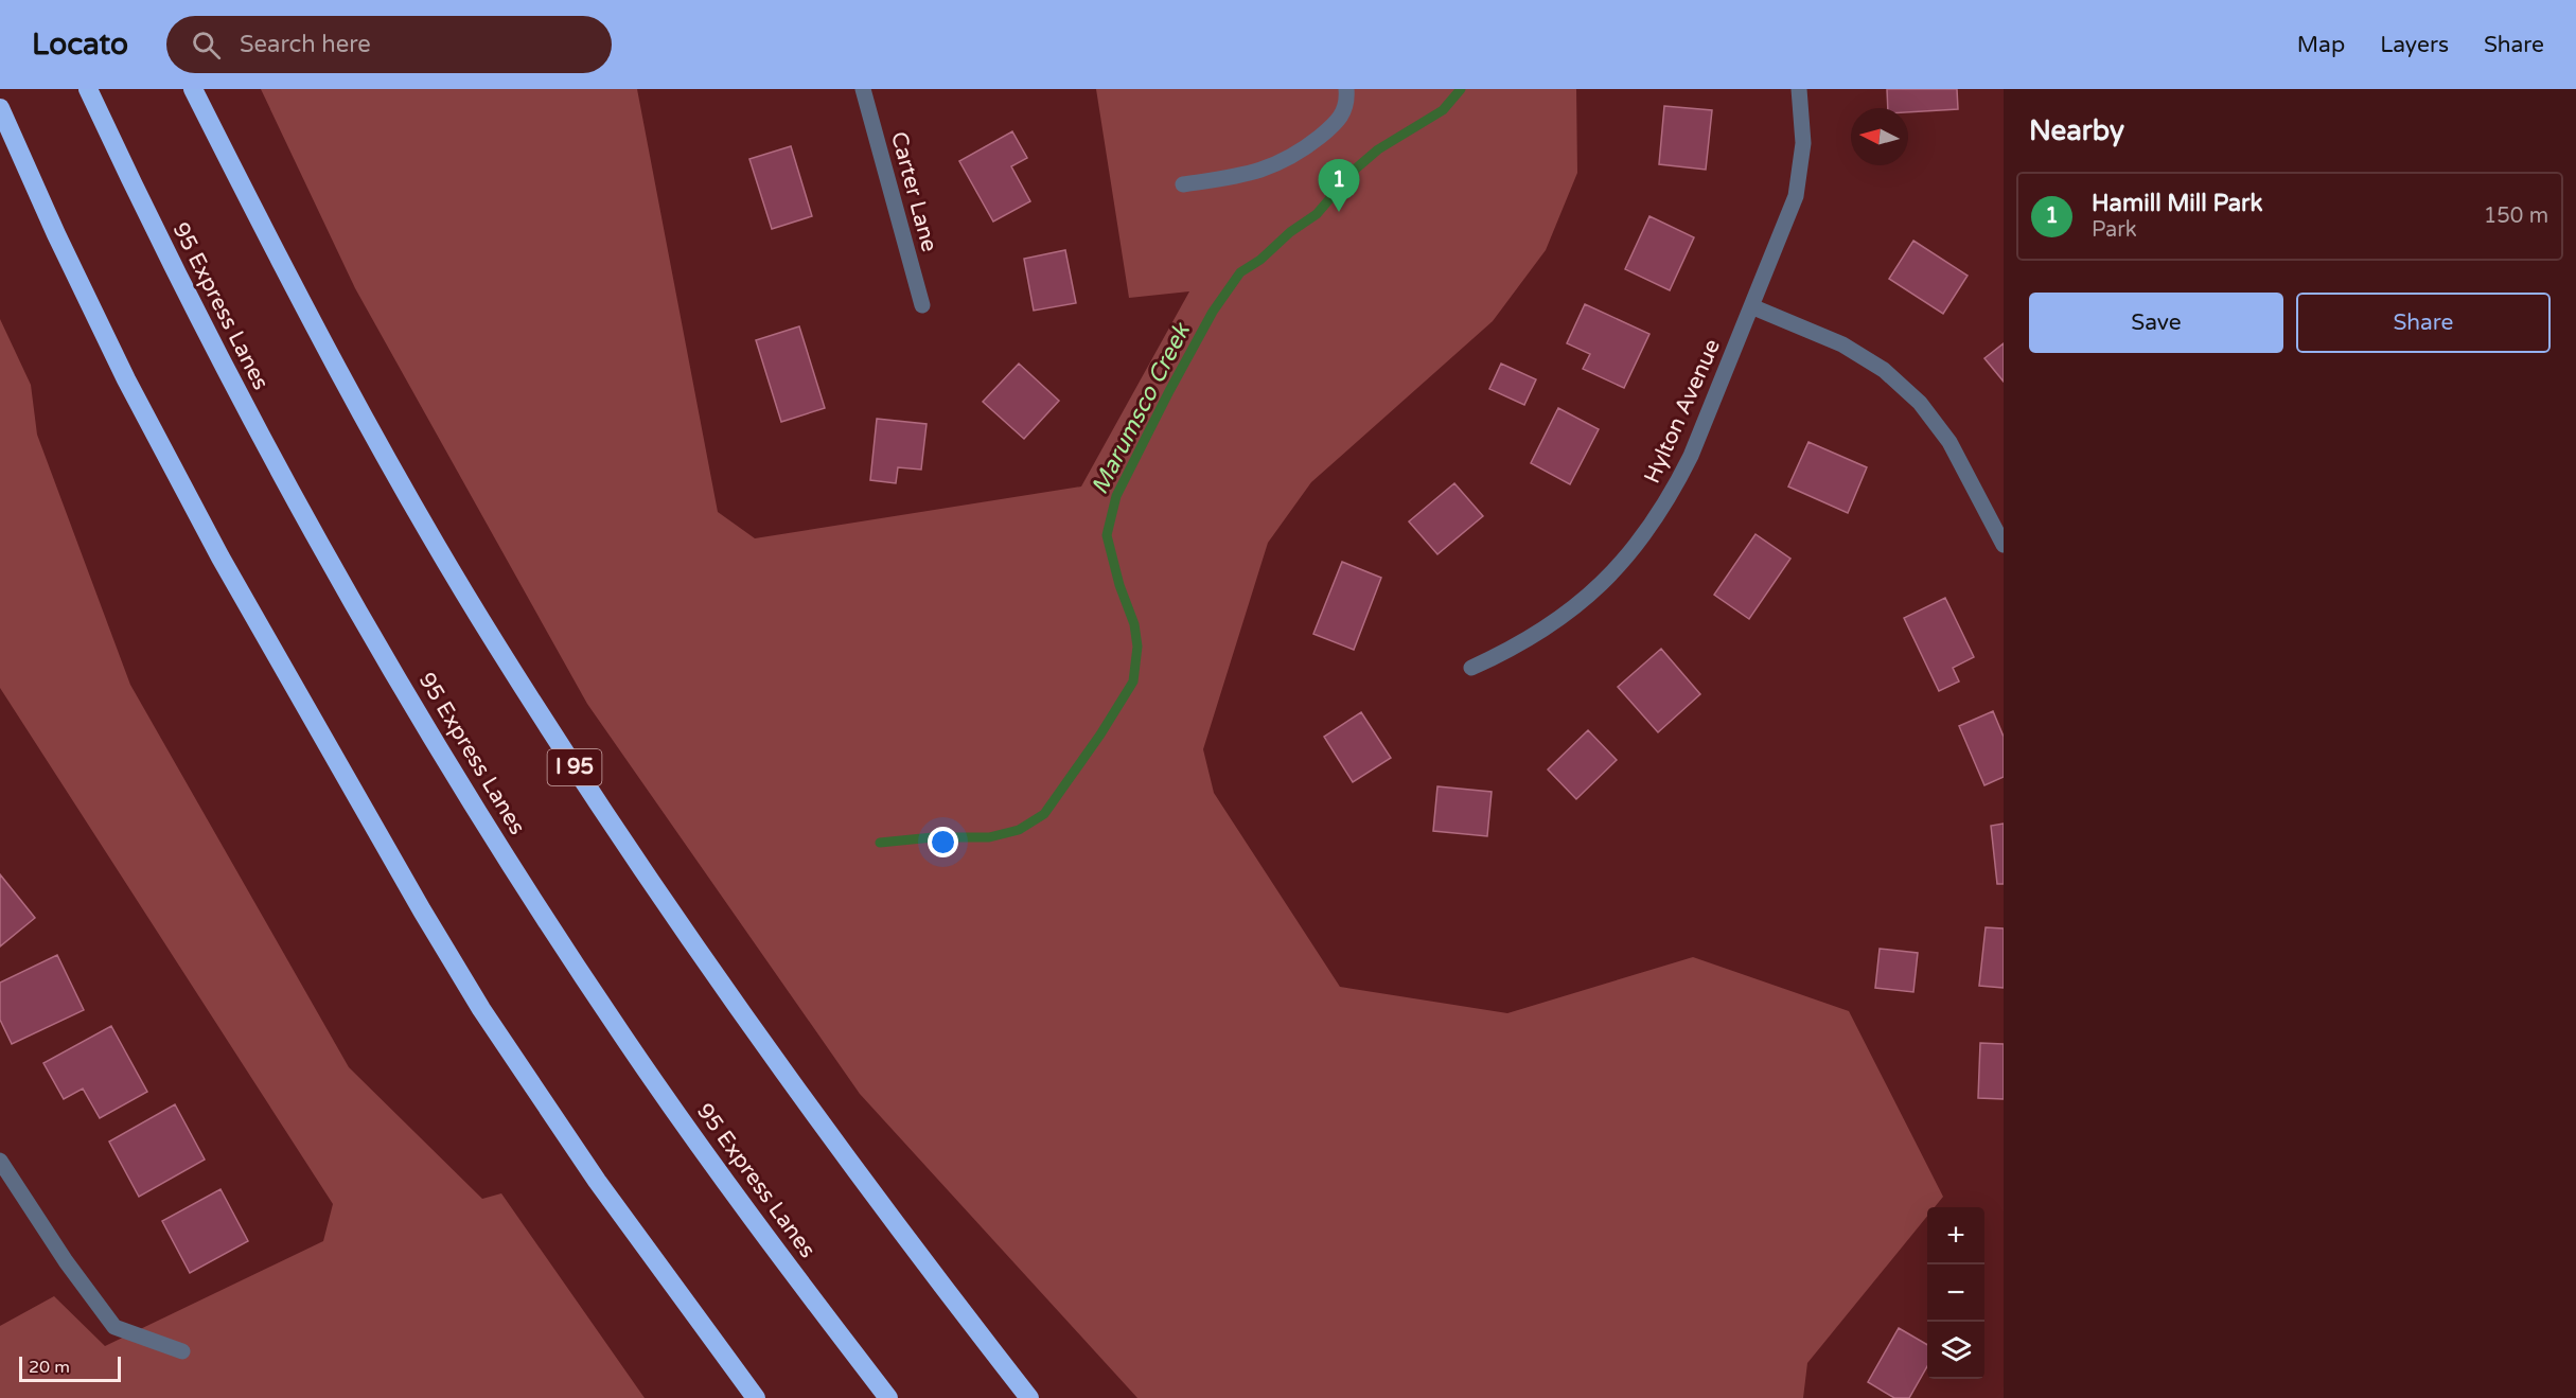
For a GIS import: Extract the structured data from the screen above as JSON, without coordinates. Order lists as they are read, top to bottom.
{
  "streets": {
    "highway": ["95 Express Lanes", "I 95"],
    "street": ["Carter Lane", "Hylton Avenue"]
  },
  "water": ["Marumsco Creek"],
  "scale_bar": "20 m",
  "north": "left",
  "page": {
    "header": "Locato",
    "search": "Search here",
    "nav": ["Map", "Layers", "Share"],
    "heading": "Nearby",
    "pins": "1",
    "list": [
      {
        "mark": "1",
        "name": "Hamill Mill Park",
        "note": "Park",
        "value": "150 m"
      }
    ],
    "buttons": ["Save", "Share"],
    "map_buttons": ["+", "−"],
    "scale": "20 m"
  }
}
